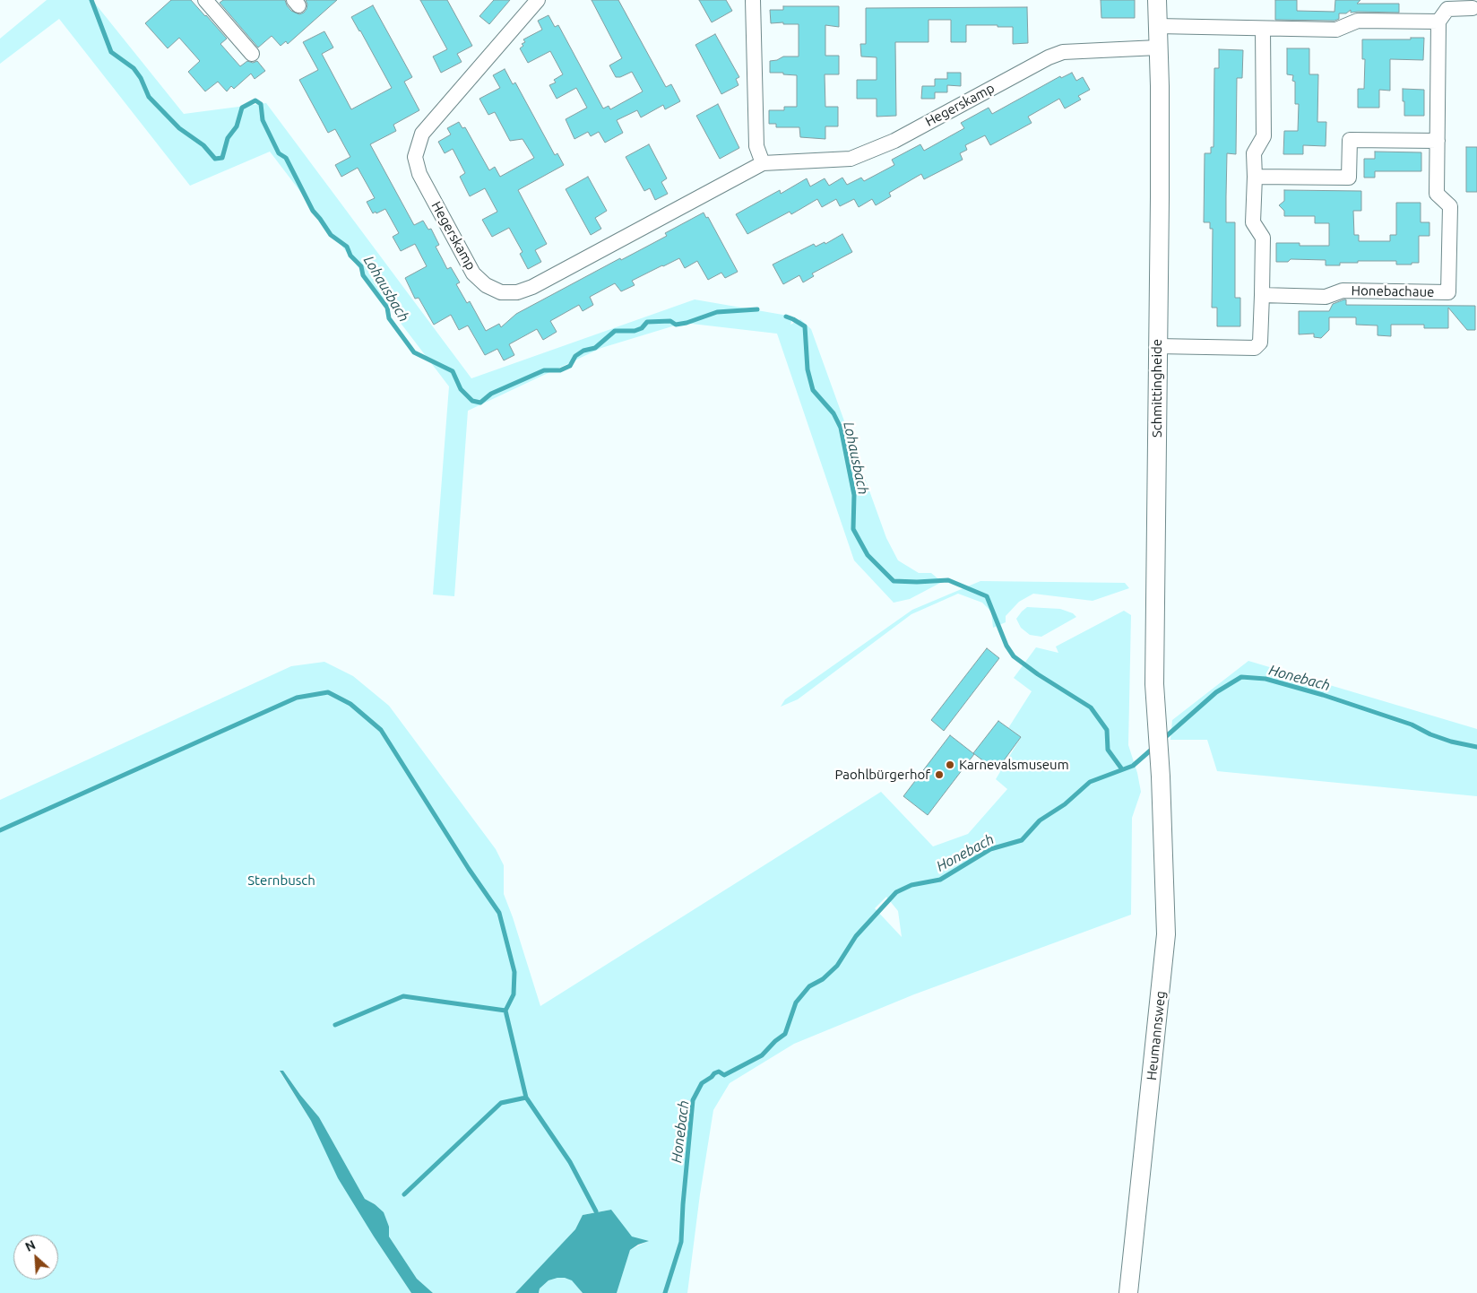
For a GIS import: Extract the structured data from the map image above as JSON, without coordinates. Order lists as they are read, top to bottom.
{
  "streets": {
    "street": [
      "Hegerskamp",
      "Honebachaue",
      "Schmittingheide",
      "Heumannsweg"
    ]
  },
  "crossings": [
    ["Hegerskamp", "Schmittingheide"],
    ["Schmittingheide", "Heumannsweg"]
  ],
  "water": ["Lohausbach", "Honebach"],
  "parks": ["Sternbusch"],
  "places": ["Karnevalsmuseum", "Paohlbürgerhof"],
  "north": "top left"
}
